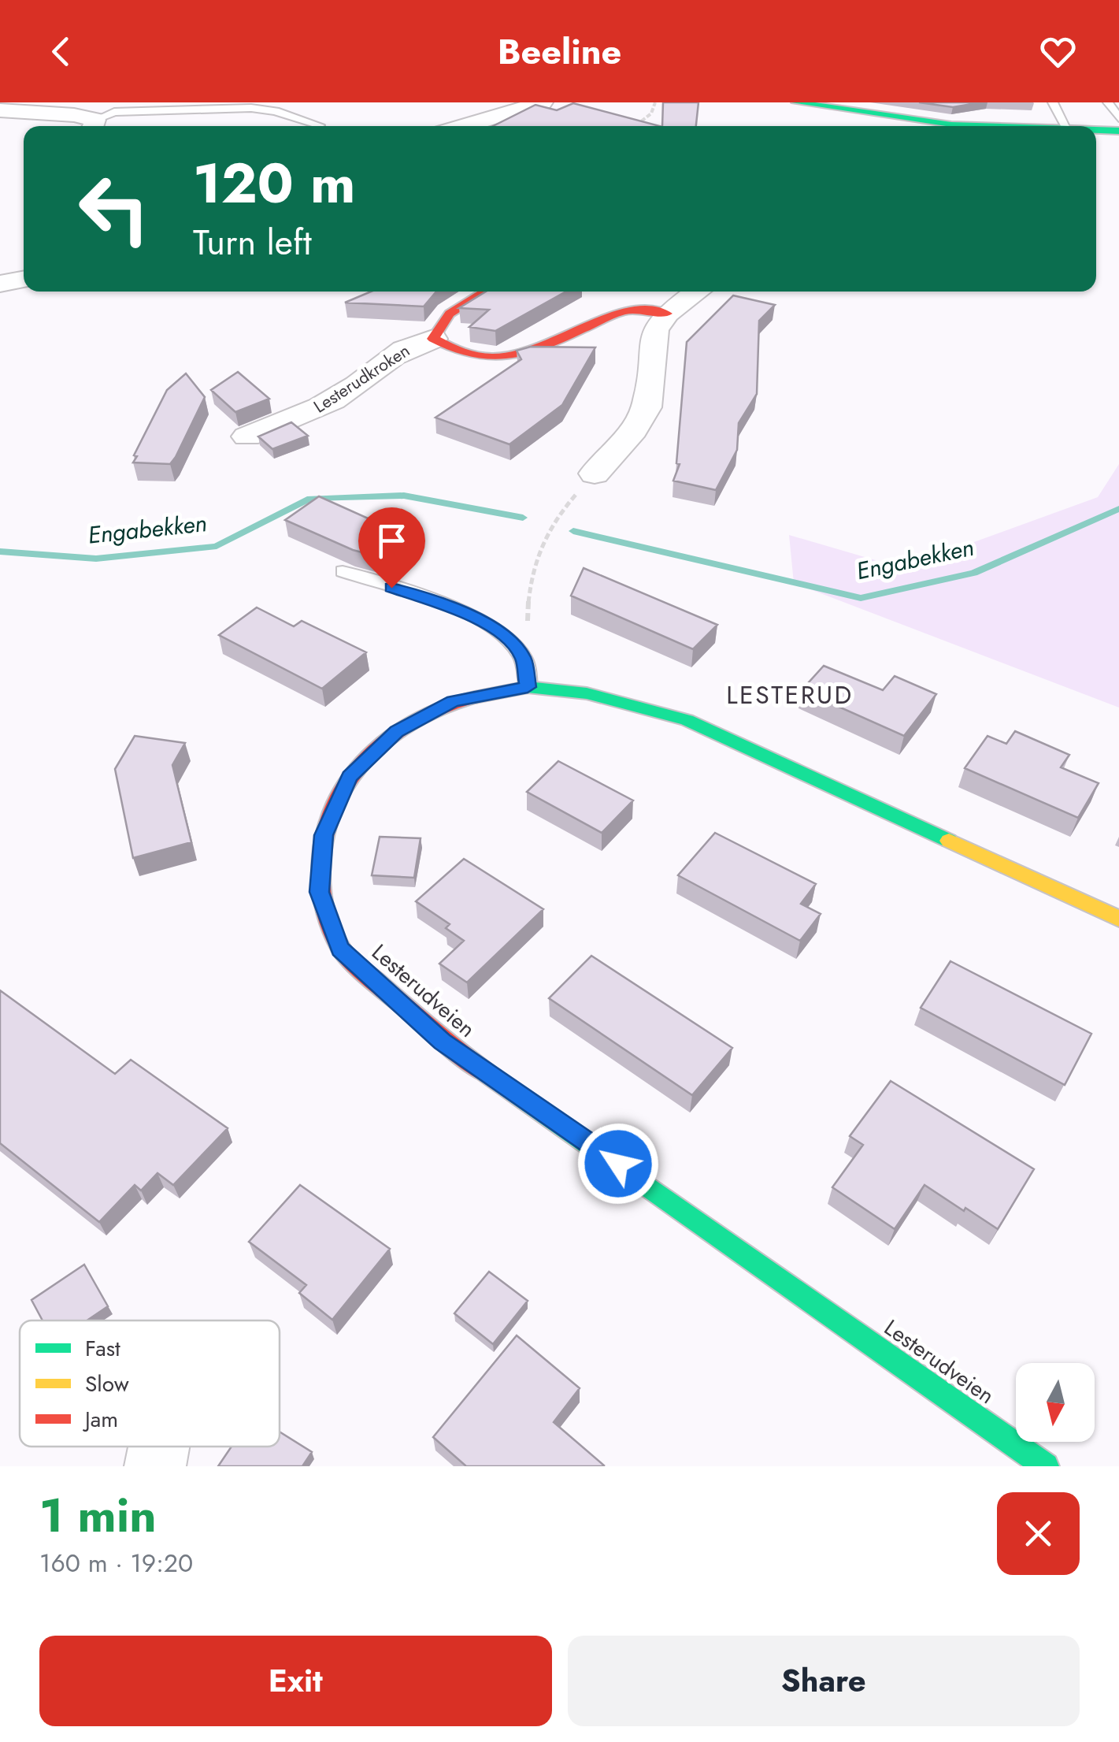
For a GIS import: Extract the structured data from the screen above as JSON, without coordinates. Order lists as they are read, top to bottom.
{
  "streets": {
    "street": ["Lesterudkroken", "Lesterudveien"]
  },
  "districts": ["LESTERUD"],
  "water": ["Engabekken"],
  "legend": ["Fast", "Slow", "Jam"],
  "north": "bottom",
  "page": {
    "header": "Beeline",
    "turn": ["120 m", "Turn left"],
    "heading": ["1 min", "160 m · 19:20"],
    "buttons": ["Exit", "Share"]
  }
}
